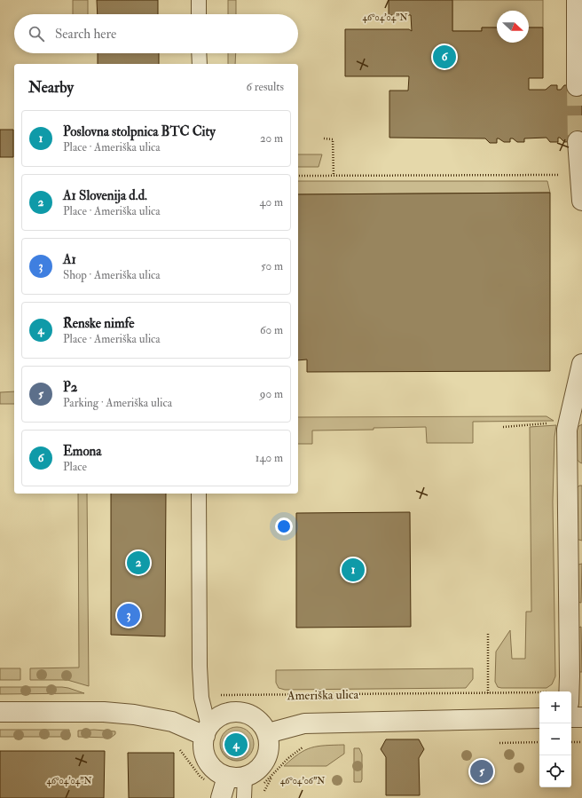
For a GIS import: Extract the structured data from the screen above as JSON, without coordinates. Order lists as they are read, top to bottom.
{
  "streets": {
    "path": ["Ameriška ulica"]
  },
  "north": "right",
  "page": {
    "search": "Search here",
    "pins": [
      "6",
      "2",
      "1",
      "3",
      "4",
      "5"
    ],
    "heading": ["Nearby", "6 results"],
    "list": [
      {
        "mark": "1",
        "name": "Poslovna stolpnica BTC City",
        "note": "Place · Ameriška ulica",
        "value": "20 m"
      },
      {
        "mark": "2",
        "name": "A1 Slovenija d.d.",
        "note": "Place · Ameriška ulica",
        "value": "40 m"
      },
      {
        "mark": "3",
        "name": "A1",
        "note": "Shop · Ameriška ulica",
        "value": "50 m"
      },
      {
        "mark": "4",
        "name": "Renske nimfe",
        "note": "Place · Ameriška ulica",
        "value": "60 m"
      },
      {
        "mark": "5",
        "name": "P2",
        "note": "Parking · Ameriška ulica",
        "value": "90 m"
      },
      {
        "mark": "6",
        "name": "Emona",
        "note": "Place",
        "value": "140 m"
      }
    ],
    "map_buttons": ["+", "−"]
  },
  "coordinates": ["46°04'04\"N", "46°04'06\"N"]
}
